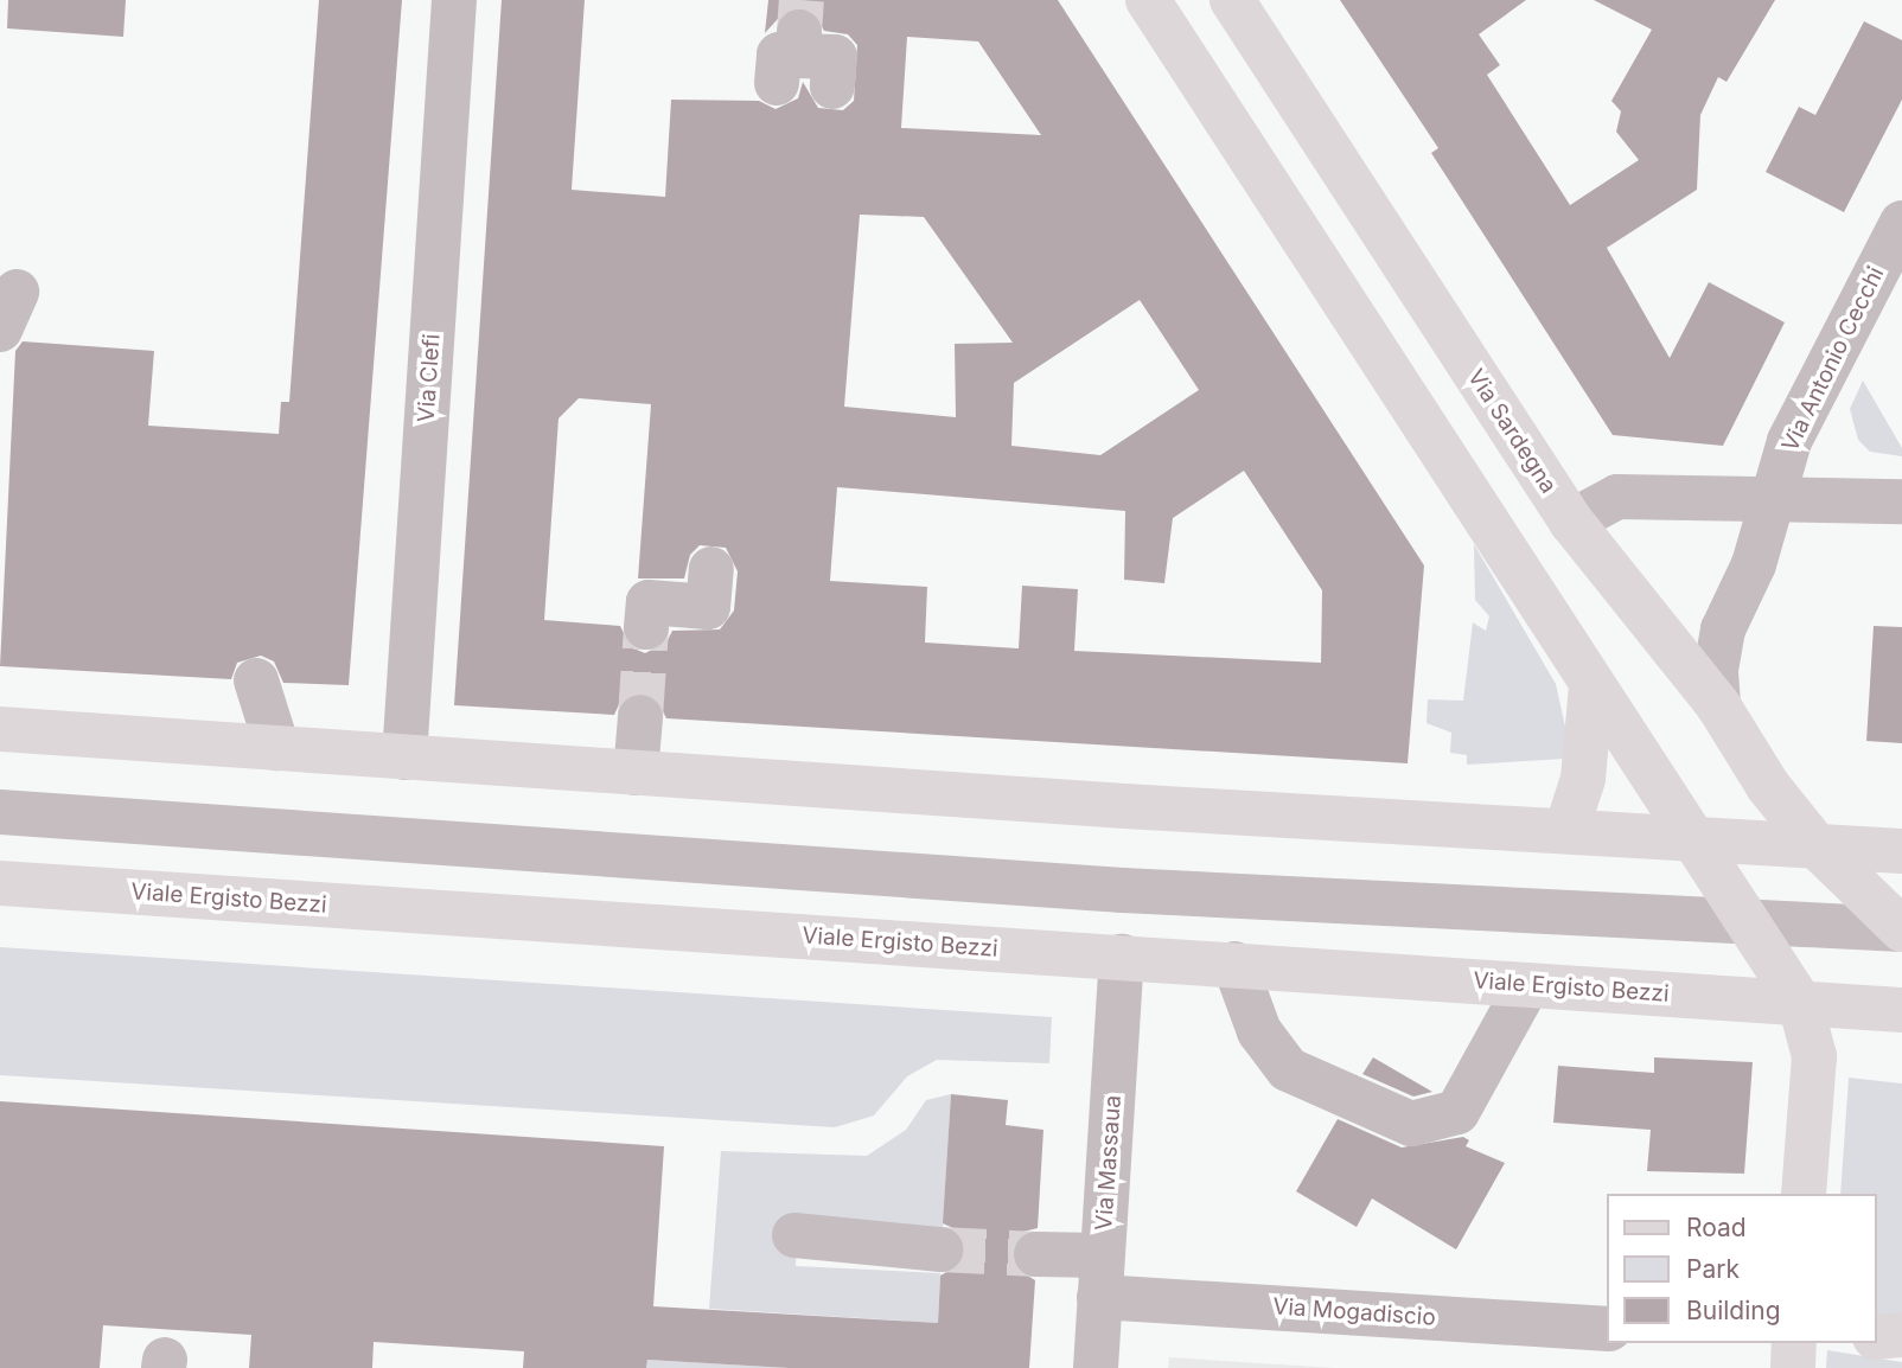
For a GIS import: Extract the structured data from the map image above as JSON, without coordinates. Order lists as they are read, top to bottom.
{
  "streets": {
    "main road": ["Via Sardegna", "Viale Ergisto Bezzi"],
    "street": [
      "Via Antonio Cecchi",
      "Via Clefi",
      "Via Massaua",
      "Via Mogadiscio"
    ]
  },
  "crossings": [
    ["Via Antonio Cecchi", "Via Sardegna"],
    ["Viale Ergisto Bezzi", "Via Massaua"],
    ["Via Massaua", "Via Mogadiscio"]
  ],
  "legend": ["Road", "Park", "Building"]
}
